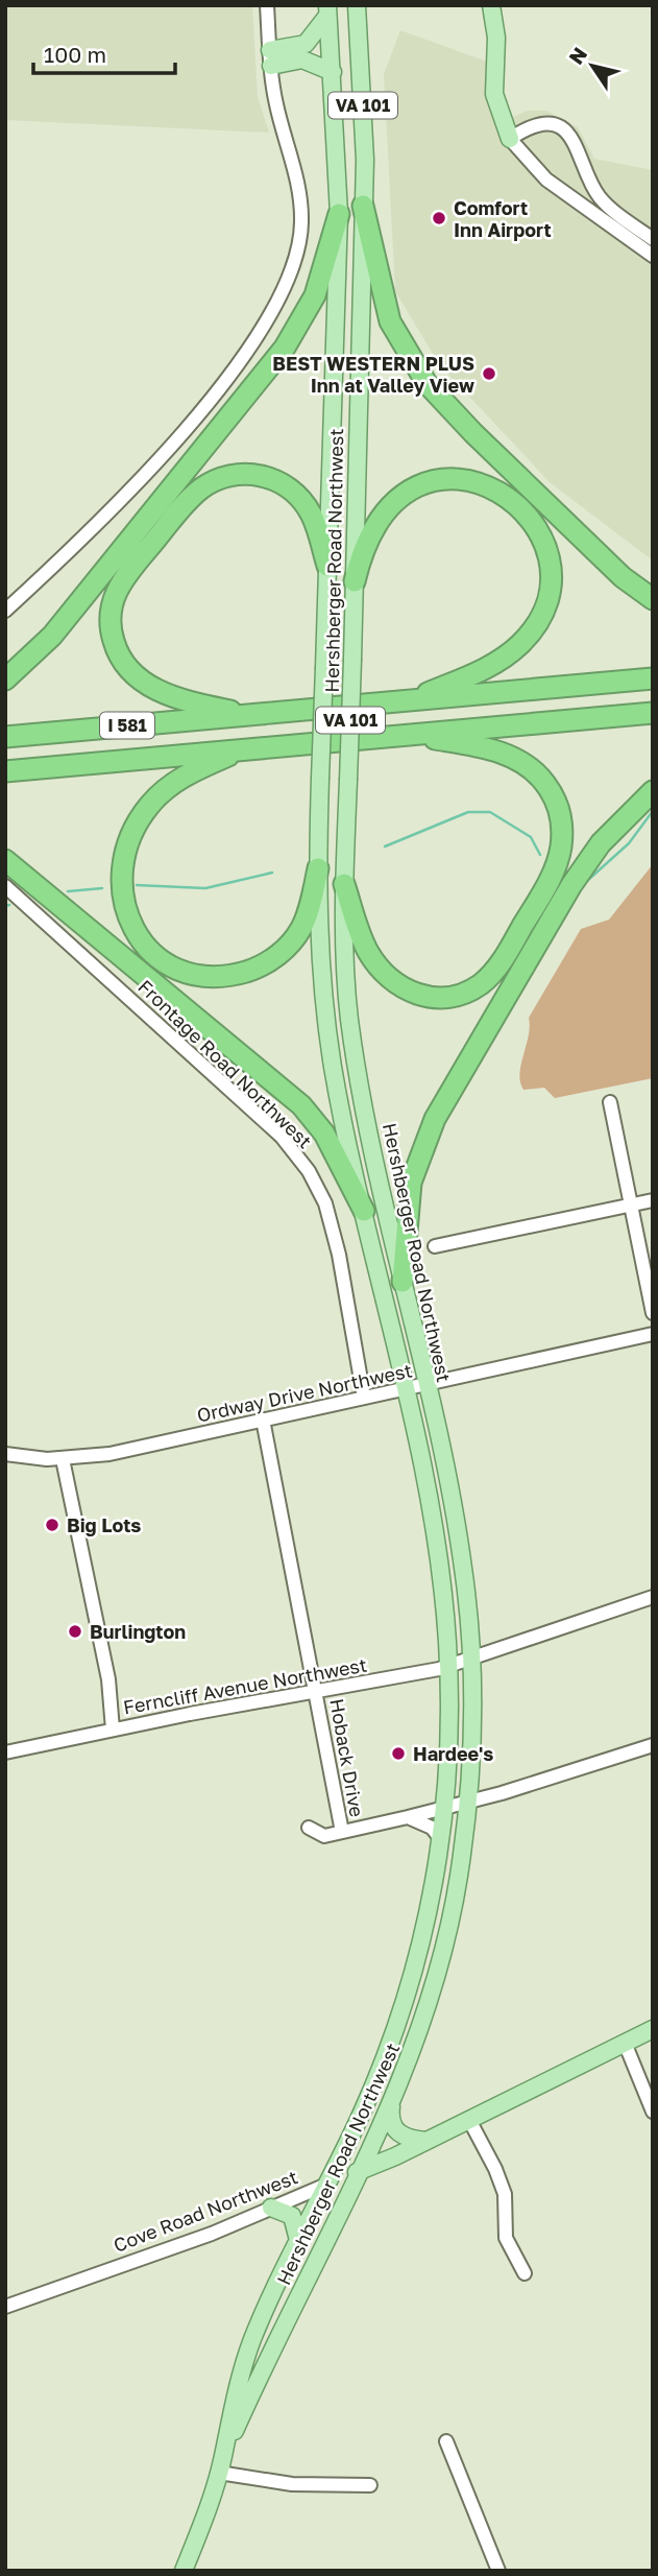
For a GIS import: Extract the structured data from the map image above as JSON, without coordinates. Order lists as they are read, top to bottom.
{
  "streets": {
    "highway": ["I 581"],
    "main road": ["VA 101", "Hershberger Road Northwest", "Cove Road Northwest"],
    "street": [
      "Frontage Road Northwest",
      "Ordway Drive Northwest",
      "Ferncliff Avenue Northwest",
      "Hoback Drive"
    ]
  },
  "crossings": [
    ["Hershberger Road Northwest", "Ordway Drive Northwest"],
    ["Hershberger Road Northwest", "Ferncliff Avenue Northwest"],
    ["Hershberger Road Northwest", "Cove Road Northwest"],
    ["Frontage Road Northwest", "Ordway Drive Northwest"],
    ["Ordway Drive Northwest", "Hoback Drive"],
    ["Ferncliff Avenue Northwest", "Hoback Drive"]
  ],
  "places": [
    "Comfort Inn Airport",
    "BEST WESTERN PLUS Inn at Valley View",
    "Big Lots",
    "Burlington",
    "Hardee's"
  ],
  "scale_bar": "100 m",
  "north": "top left"
}
